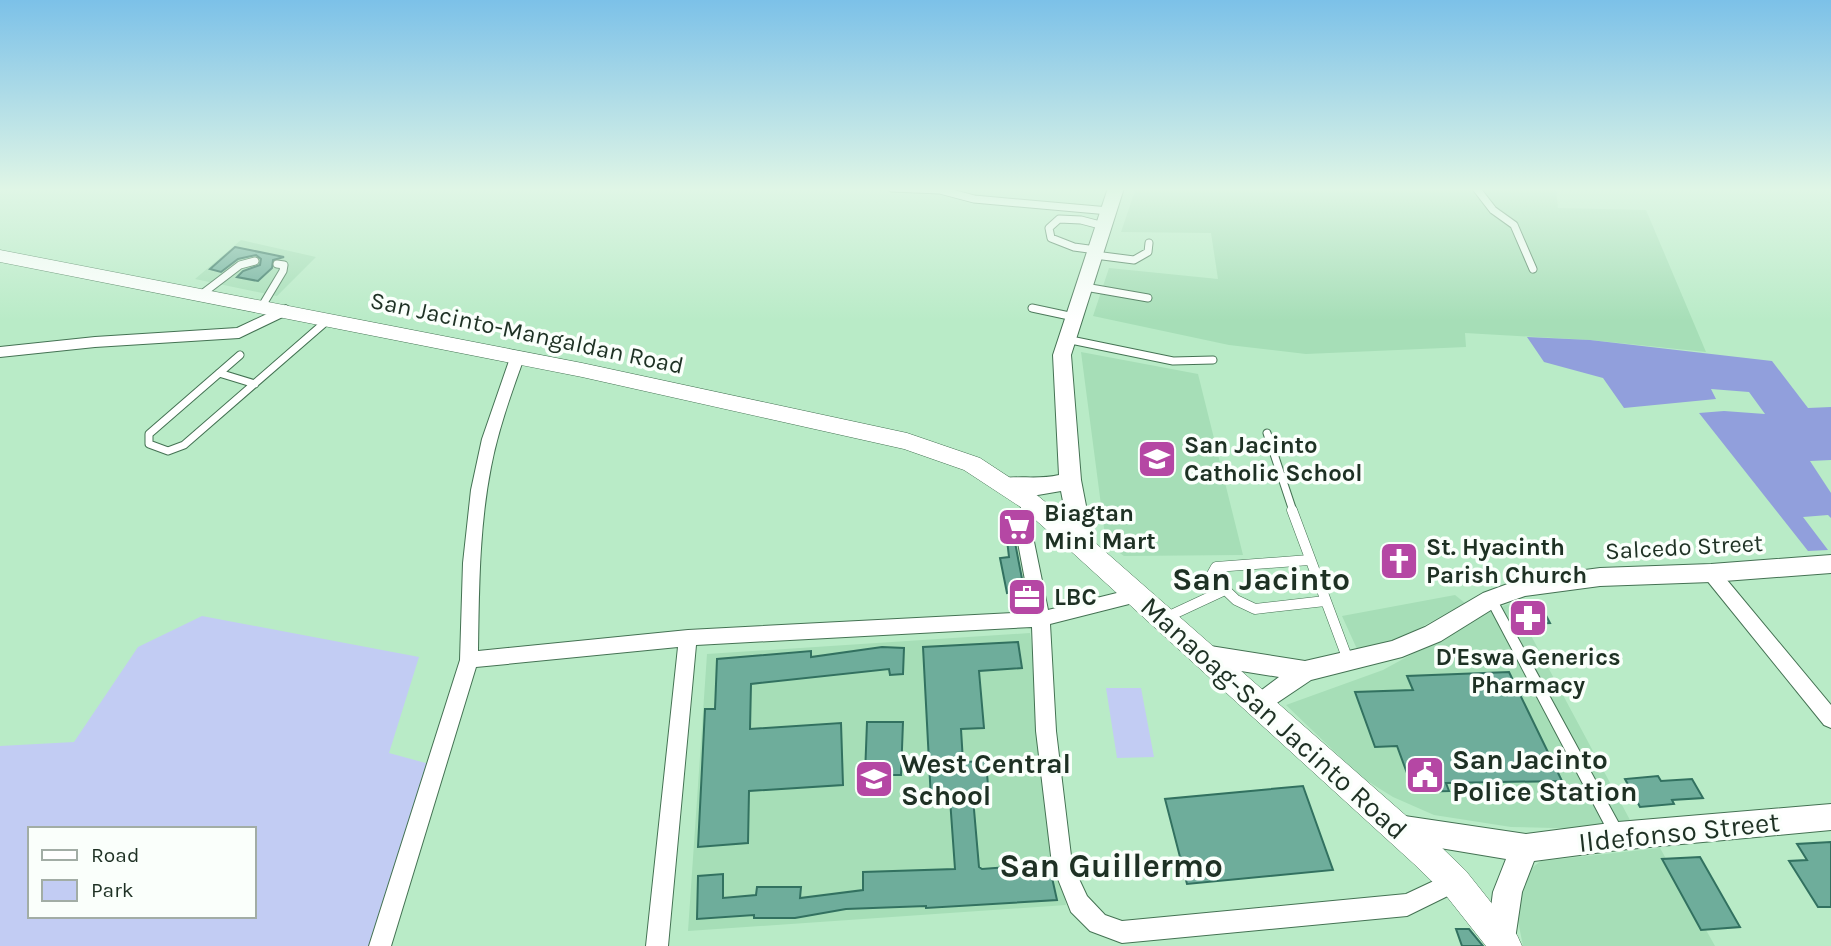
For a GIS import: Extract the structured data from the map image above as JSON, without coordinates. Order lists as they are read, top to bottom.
{
  "streets": {
    "main road": ["San Jacinto-Mangaldan Road", "Manaoag-San Jacinto Road", "Ildefonso Street"],
    "street": ["Salcedo Street"]
  },
  "crossings": [
    ["San Jacinto-Mangaldan Road", "Manaoag-San Jacinto Road"],
    ["Salcedo Street", "Manaoag-San Jacinto Road"],
    ["Manaoag-San Jacinto Road", "Ildefonso Street"]
  ],
  "districts": ["San Jacinto", "San Guillermo"],
  "places": {
    "school or university": ["San Jacinto Catholic School", "West Central School"],
    "supermarket": ["Biagtan Mini Mart"],
    "church": ["St. Hyacinth Parish Church"],
    "office": ["LBC"],
    "pharmacy": ["D'Eswa Generics Pharmacy"],
    "public building": ["San Jacinto Police Station"]
  },
  "legend": ["Road", "Park"]
}
